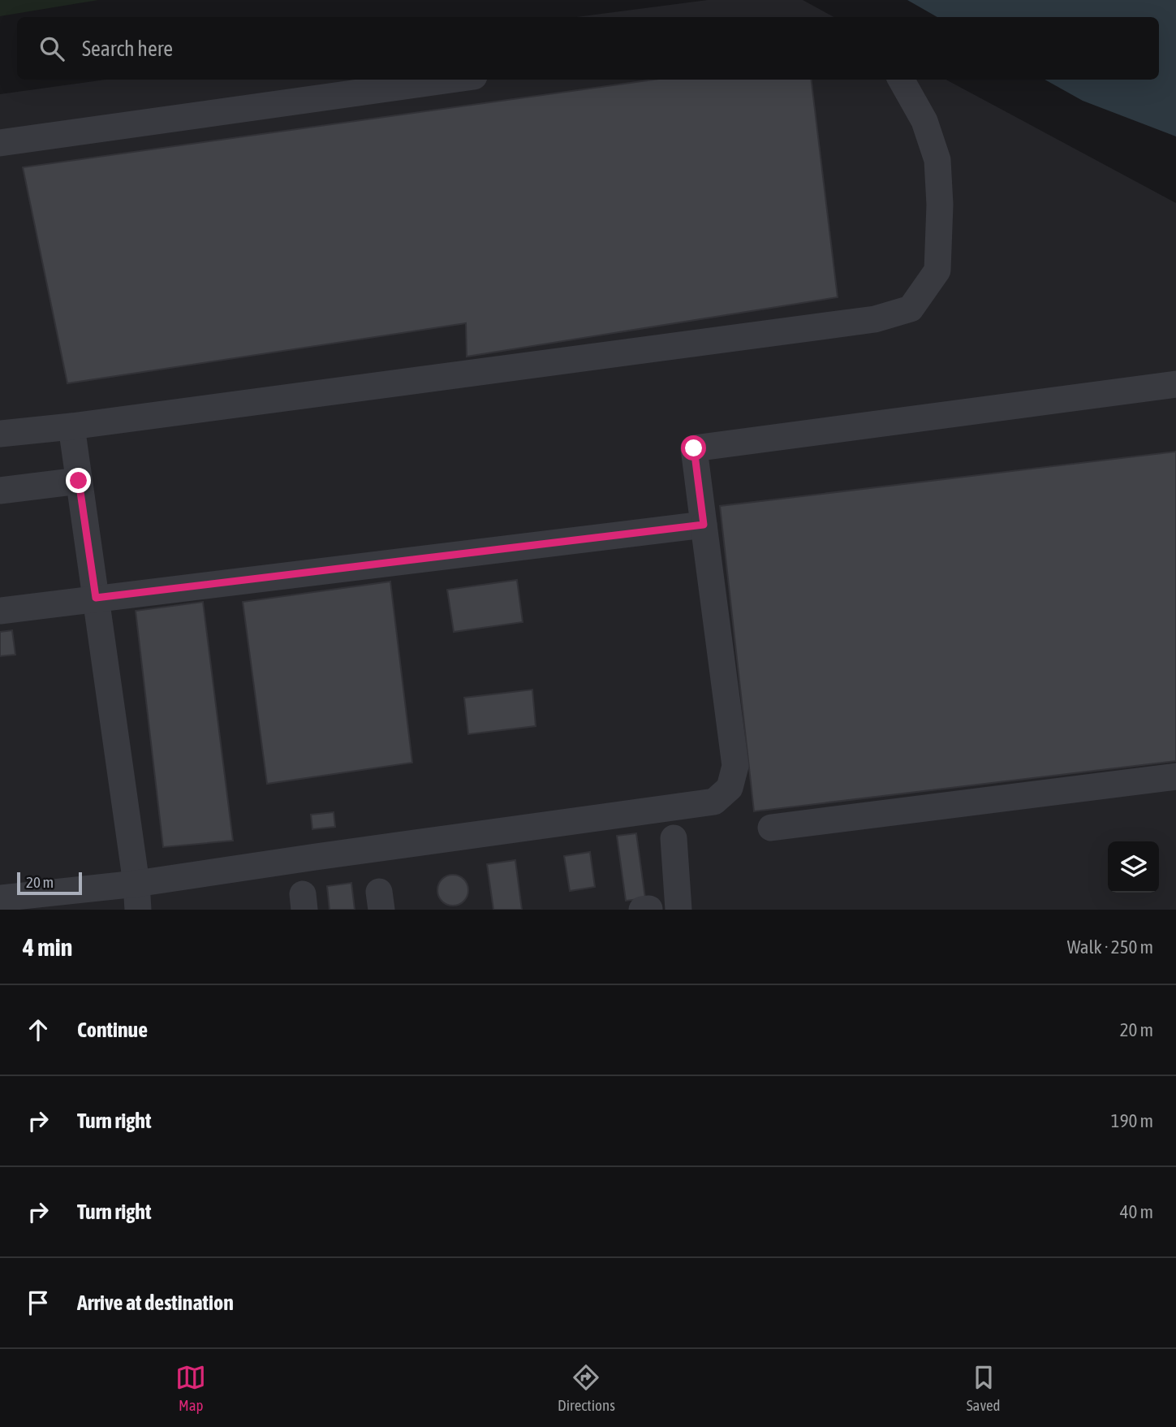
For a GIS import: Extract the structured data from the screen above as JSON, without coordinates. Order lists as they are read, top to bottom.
{
  "scale_bar": "20 m",
  "page": {
    "search": "Search here",
    "scale": "20 m",
    "heading": ["4 min", "Walk · 250 m"],
    "list": [
      ["Continue", "20 m"],
      ["Turn right", "190 m"],
      ["Turn right", "40 m"],
      "Arrive at destination"
    ],
    "nav": ["Map", "Directions", "Saved"]
  }
}
